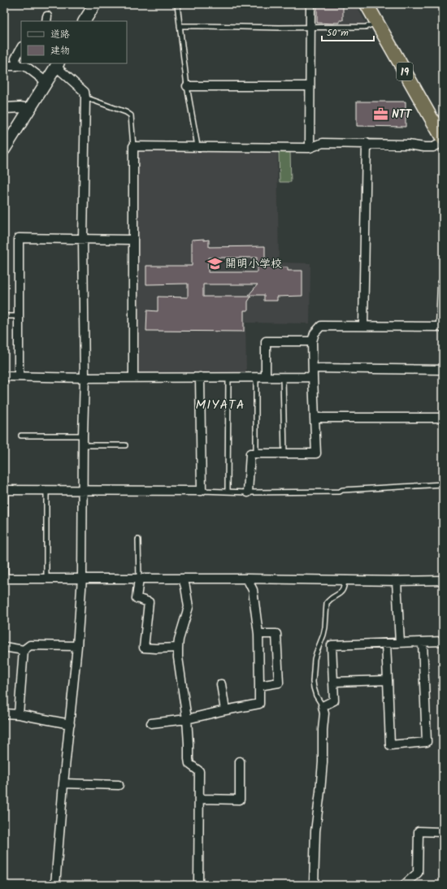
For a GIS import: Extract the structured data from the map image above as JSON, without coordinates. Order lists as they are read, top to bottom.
{
  "streets": {
    "highway": ["19"]
  },
  "districts": ["MIYATA"],
  "places": {
    "office": ["NTT"],
    "school or university": ["開明小学校"]
  },
  "legend": ["道路", "建物"],
  "scale_bar": "50 m"
}
